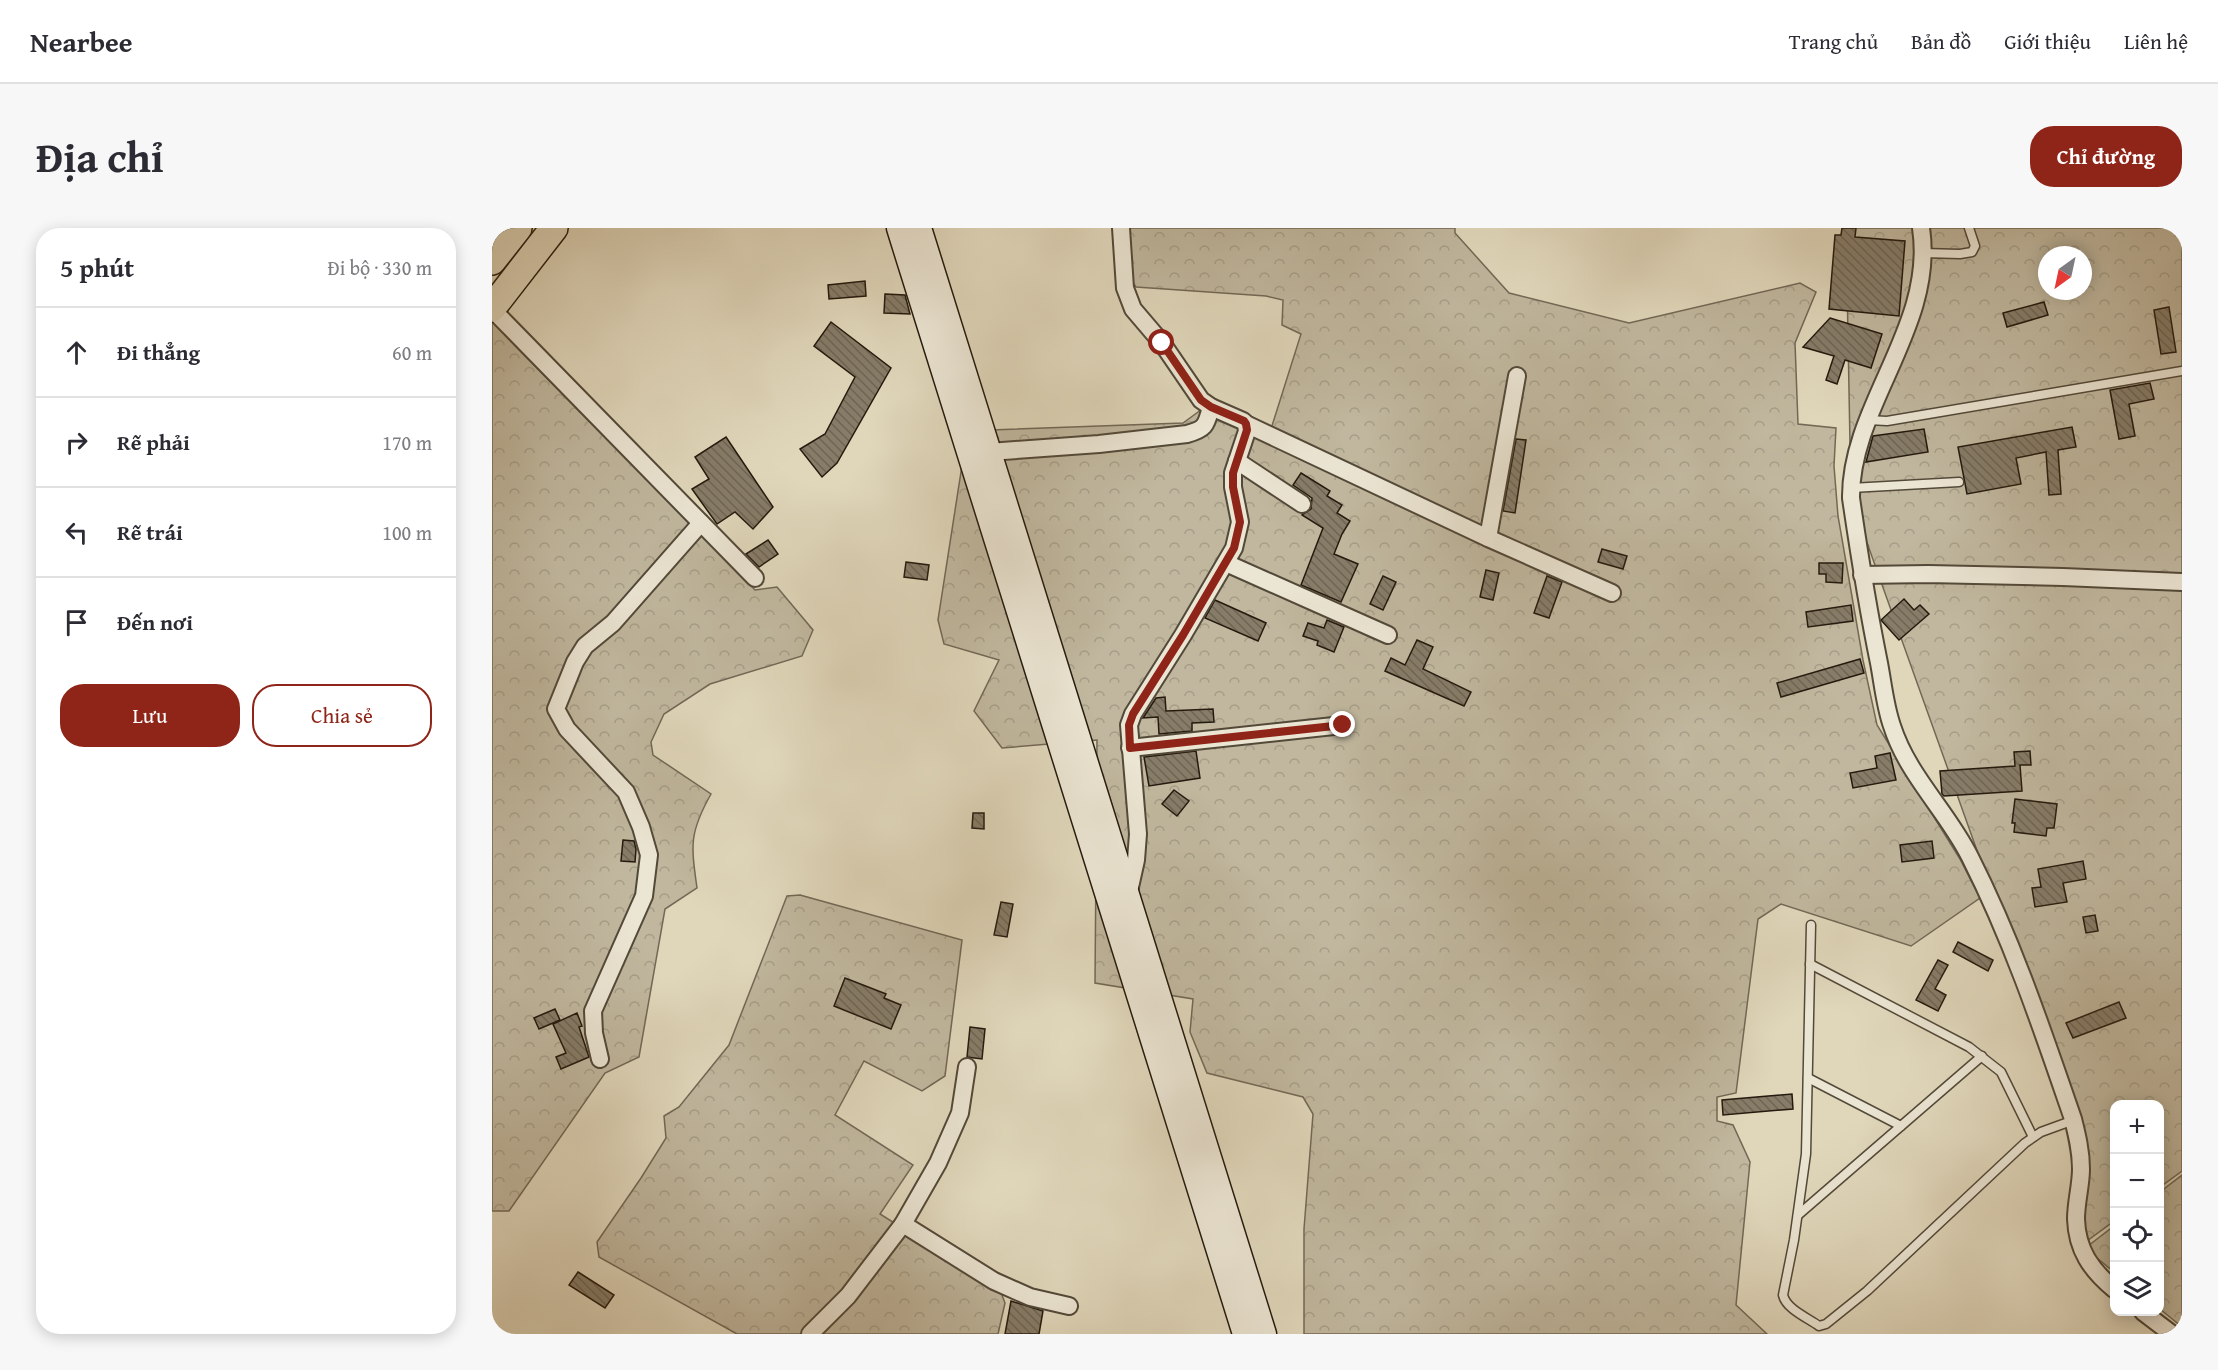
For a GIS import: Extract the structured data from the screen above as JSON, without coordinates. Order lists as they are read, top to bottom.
{
  "north": "bottom left",
  "page": {
    "header": "Nearbee",
    "nav": [
      "Trang chủ",
      "Bản đồ",
      "Giới thiệu",
      "Liên hệ"
    ],
    "title": "Địa chỉ",
    "buttons": [
      "Chỉ đường",
      ["Lưu", "Chia sẻ"]
    ],
    "heading": ["5 phút", "Đi bộ · 330 m"],
    "list": [
      ["Đi thẳng", "60 m"],
      ["Rẽ phải", "170 m"],
      ["Rẽ trái", "100 m"],
      "Đến nơi"
    ],
    "map_buttons": ["+", "−"]
  }
}
